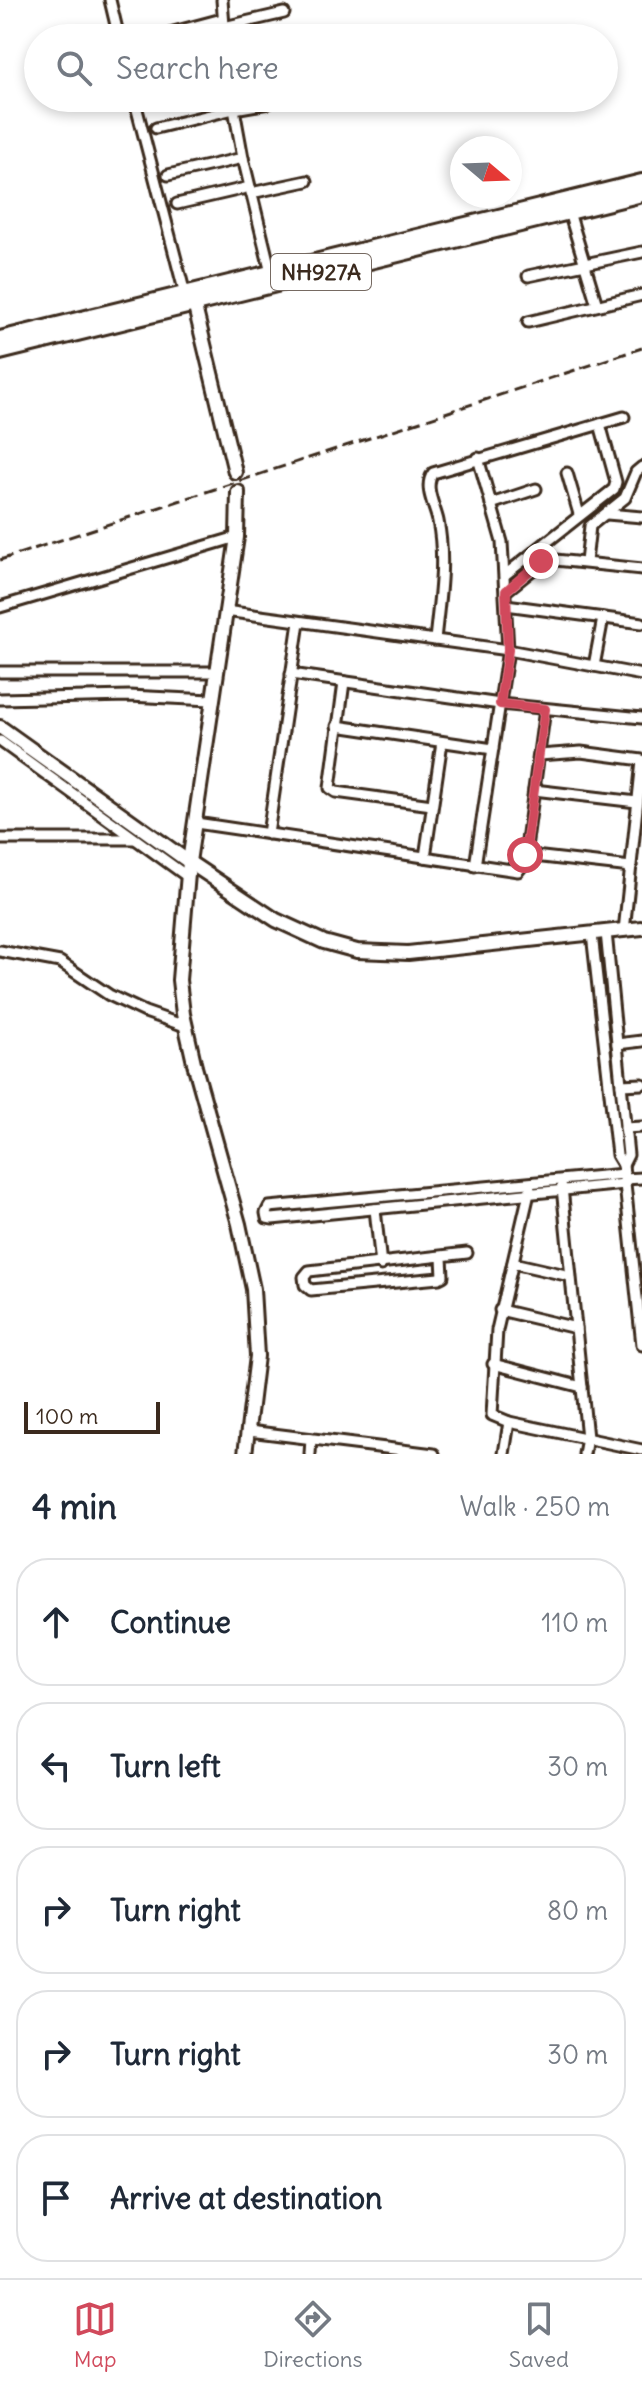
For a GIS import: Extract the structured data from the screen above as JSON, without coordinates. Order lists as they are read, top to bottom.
{
  "streets": {
    "highway": ["NH927A"]
  },
  "scale_bar": "100 m",
  "north": "right",
  "page": {
    "search": "Search here",
    "scale": "100 m",
    "heading": ["4 min", "Walk · 250 m"],
    "list": [
      ["Continue", "110 m"],
      ["Turn left", "30 m"],
      ["Turn right", "80 m"],
      ["Turn right", "30 m"],
      "Arrive at destination"
    ],
    "nav": ["Map", "Directions", "Saved"]
  }
}
